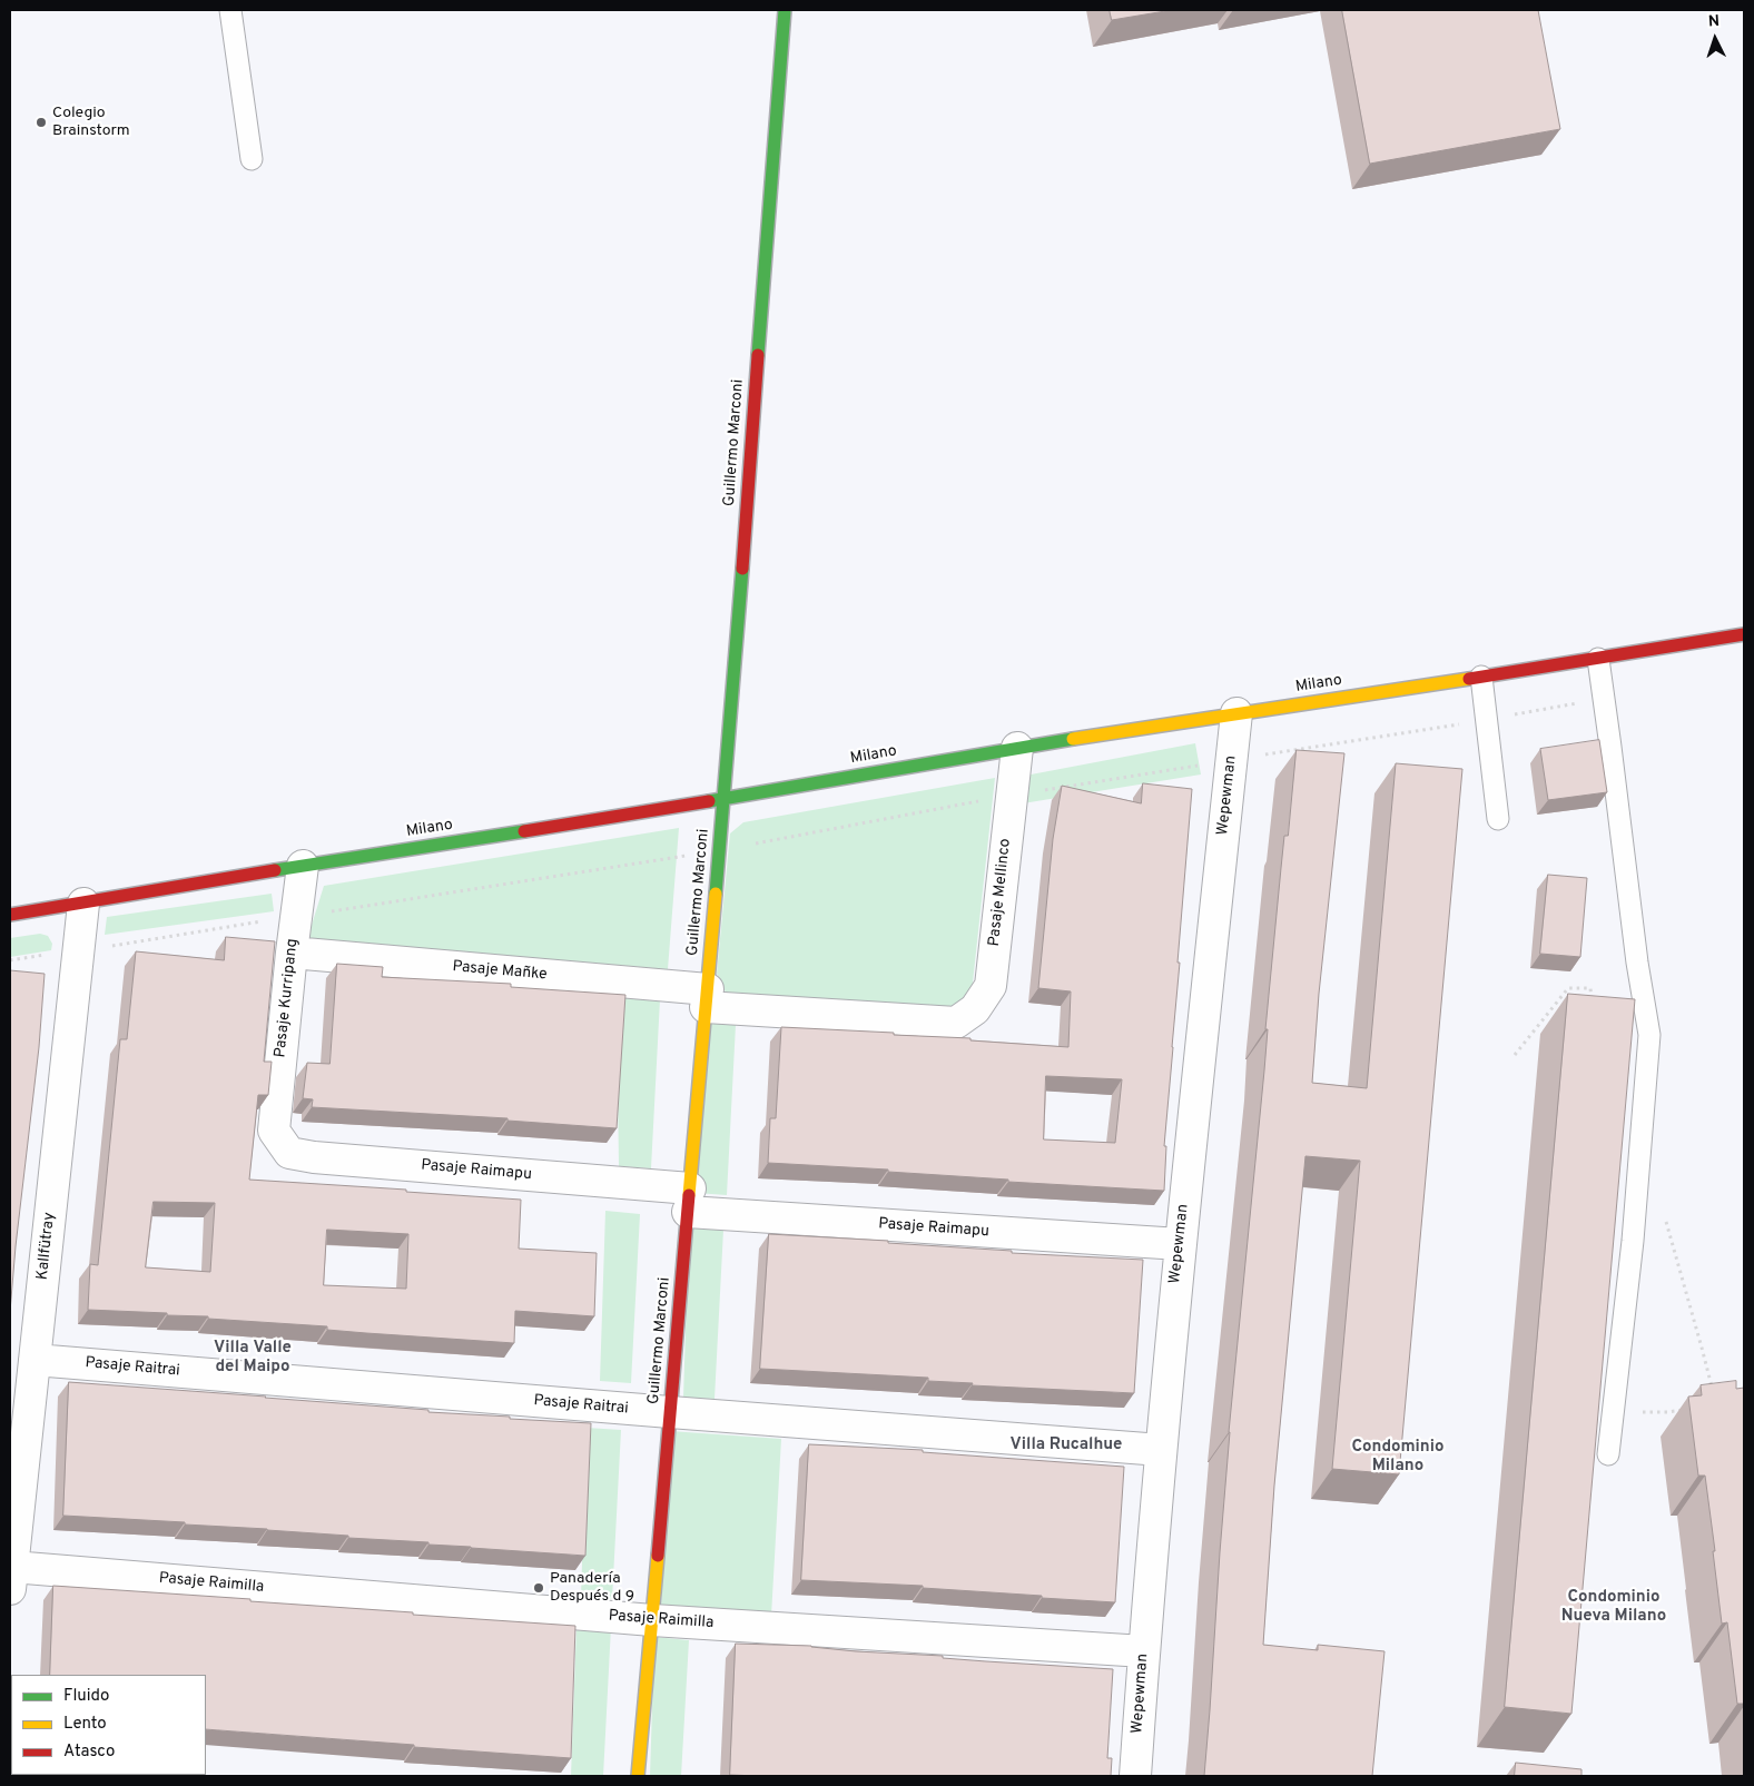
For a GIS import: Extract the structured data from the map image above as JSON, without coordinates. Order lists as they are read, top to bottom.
{
  "streets": {
    "street": [
      "Guillermo Marconi",
      "Milano",
      "Wepewman",
      "Pasaje Mellinco",
      "Pasaje Mañke",
      "Pasaje Kurripang",
      "Pasaje Raimapu",
      "Kallfütray",
      "Pasaje Raitrai",
      "Pasaje Raimilla"
    ]
  },
  "crossings": [
    ["Guillermo Marconi", "Milano"],
    ["Guillermo Marconi", "Pasaje Mañke"],
    ["Guillermo Marconi", "Pasaje Raimapu"],
    ["Guillermo Marconi", "Pasaje Raitrai"],
    ["Guillermo Marconi", "Pasaje Raimilla"],
    ["Milano", "Wepewman"],
    ["Milano", "Pasaje Mellinco"],
    ["Milano", "Pasaje Kurripang"],
    ["Milano", "Kallfütray"],
    ["Wepewman", "Pasaje Raimapu"],
    ["Wepewman", "Pasaje Raitrai"],
    ["Wepewman", "Pasaje Raimilla"],
    ["Pasaje Mellinco", "Pasaje Mañke"],
    ["Pasaje Mañke", "Pasaje Kurripang"],
    ["Pasaje Kurripang", "Pasaje Raimapu"],
    ["Kallfütray", "Pasaje Raitrai"],
    ["Kallfütray", "Pasaje Raimilla"]
  ],
  "districts": [
    "Villa Valle del Maipo",
    "Villa Rucalhue",
    "Condominio Milano",
    "Condominio Nueva Milano"
  ],
  "places": ["Colegio Brainstorm", "Panadería Después d 9"],
  "legend": ["Fluido", "Lento", "Atasco"],
  "north": "top"
}
